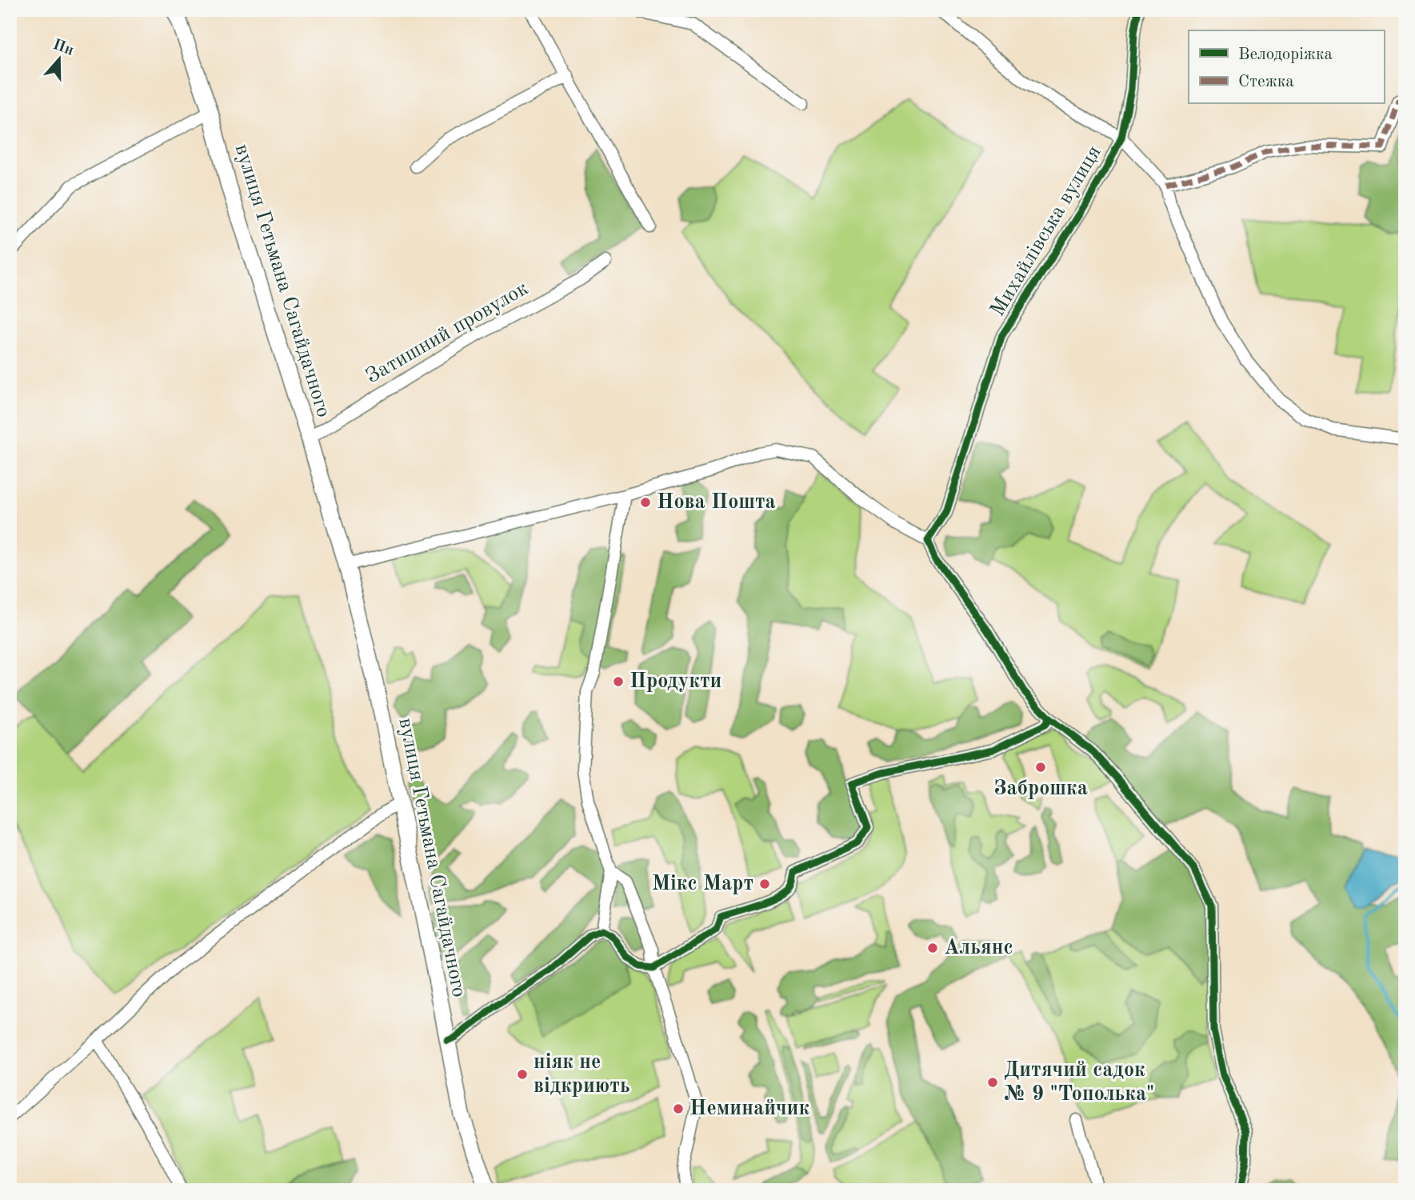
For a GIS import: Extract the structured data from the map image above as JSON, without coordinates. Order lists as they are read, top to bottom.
{
  "streets": {
    "main road": ["вулиця Гетьмана Сагайдачного"],
    "street": ["Михайлівська вулиця", "Затишний провулок"]
  },
  "crossings": [
    ["вулиця Гетьмана Сагайдачного", "Затишний провулок"]
  ],
  "places": [
    "Нова Пошта",
    "Продукти",
    "Заброшка",
    "Мікс Март",
    "Альянс",
    "ніяк не відкриють",
    "Дитячий садок № 9 \"Тополька\"",
    "Неминайчик"
  ],
  "legend": ["Велодоріжка", "Стежка"],
  "north": "top"
}
